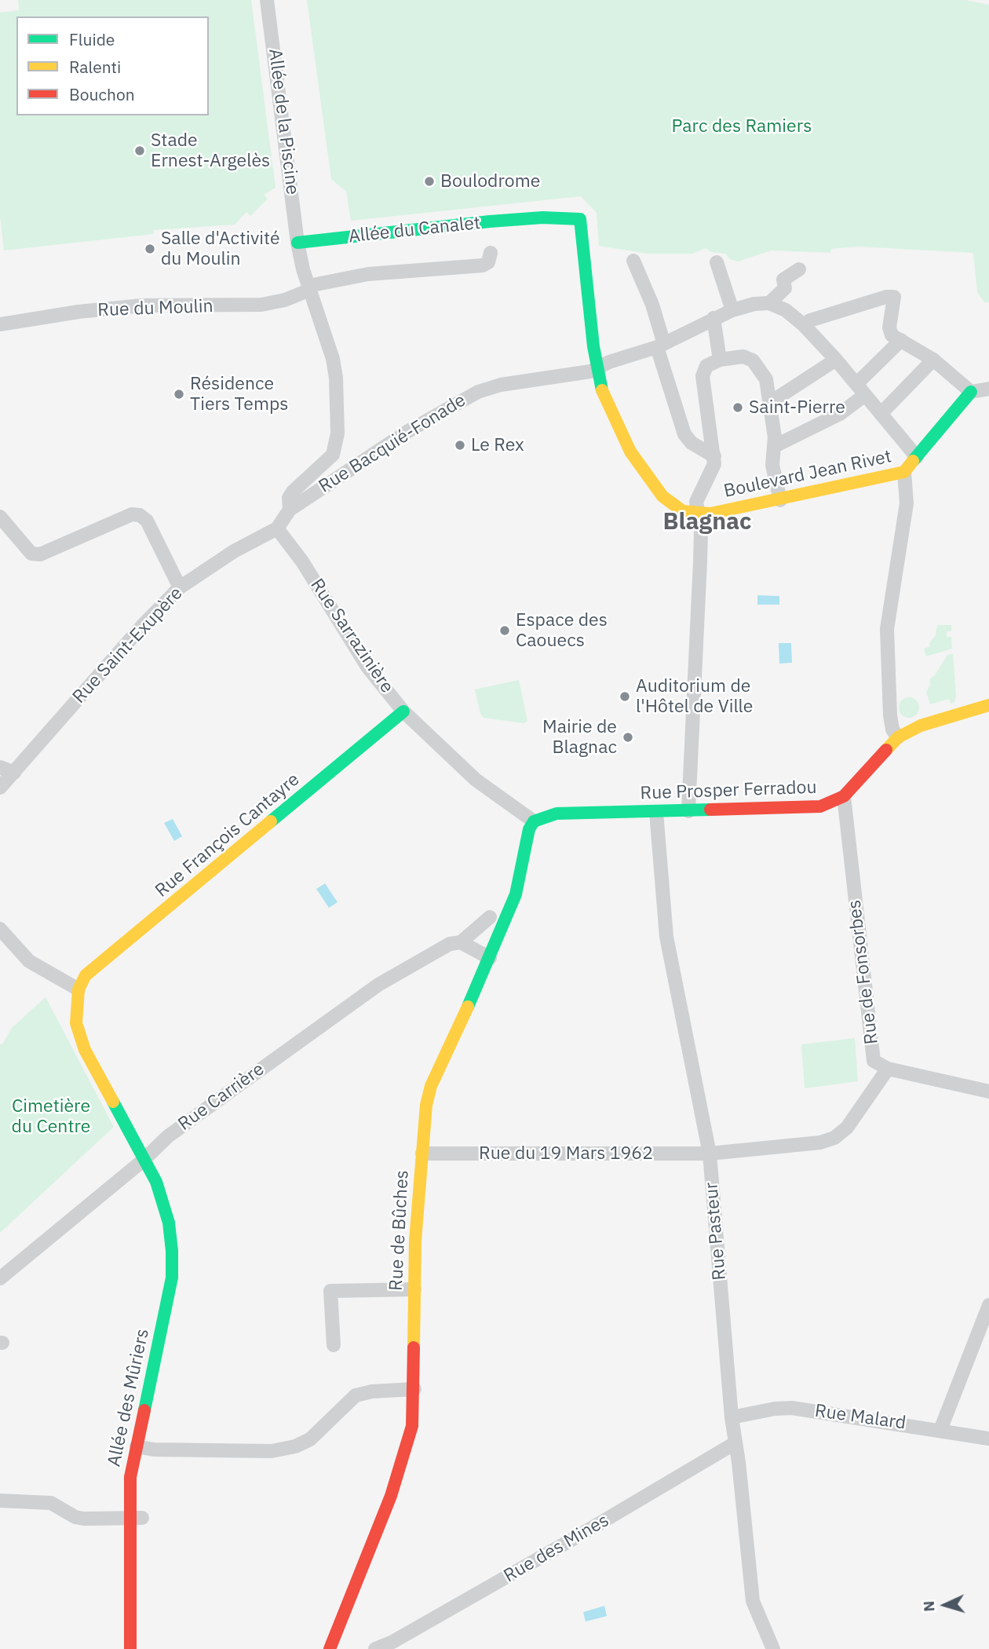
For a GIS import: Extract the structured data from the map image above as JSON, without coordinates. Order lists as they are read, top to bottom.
{
  "streets": {
    "street": [
      "Allée de la Piscine",
      "Allée du Canalet",
      "Rue du Moulin",
      "Rue Bacquié-Fonade",
      "Boulevard Jean Rivet",
      "Rue Sarrazinière",
      "Rue Saint-Exupère",
      "Rue Prosper Ferradou",
      "Rue François Cantayre",
      "Rue de Fonsorbes",
      "Rue Carrière",
      "Rue du 19 Mars 1962",
      "Rue de Bûches",
      "Rue Pasteur",
      "Allée des Mûriers",
      "Rue Malard",
      "Rue des Mines"
    ]
  },
  "crossings": [
    ["Allée de la Piscine", "Allée du Canalet"],
    ["Allée du Canalet", "Rue Bacquié-Fonade"],
    ["Rue Sarrazinière", "Rue Saint-Exupère"],
    ["Rue Sarrazinière", "Rue Prosper Ferradou"],
    ["Rue Sarrazinière", "Rue François Cantayre"],
    ["Rue Sarrazinière", "Rue de Bûches"],
    ["Rue Prosper Ferradou", "Rue de Fonsorbes"],
    ["Rue Prosper Ferradou", "Rue de Bûches"],
    ["Rue Prosper Ferradou", "Rue Pasteur"],
    ["Rue de Fonsorbes", "Rue du 19 Mars 1962"],
    ["Rue Carrière", "Allée des Mûriers"],
    ["Rue du 19 Mars 1962", "Rue de Bûches"],
    ["Rue du 19 Mars 1962", "Rue Pasteur"],
    ["Rue Pasteur", "Rue Malard"],
    ["Rue Pasteur", "Rue des Mines"]
  ],
  "districts": ["Blagnac"],
  "parks": ["Parc des Ramiers", "Cimetière du Centre"],
  "places": [
    "Stade Ernest-Argelès",
    "Boulodrome",
    "Salle d'Activité du Moulin",
    "Résidence Tiers Temps",
    "Saint-Pierre",
    "Le Rex",
    "Espace des Caouecs",
    "Auditorium de l'Hôtel de Ville",
    "Mairie de Blagnac"
  ],
  "legend": ["Fluide", "Ralenti", "Bouchon"],
  "north": "left"
}
